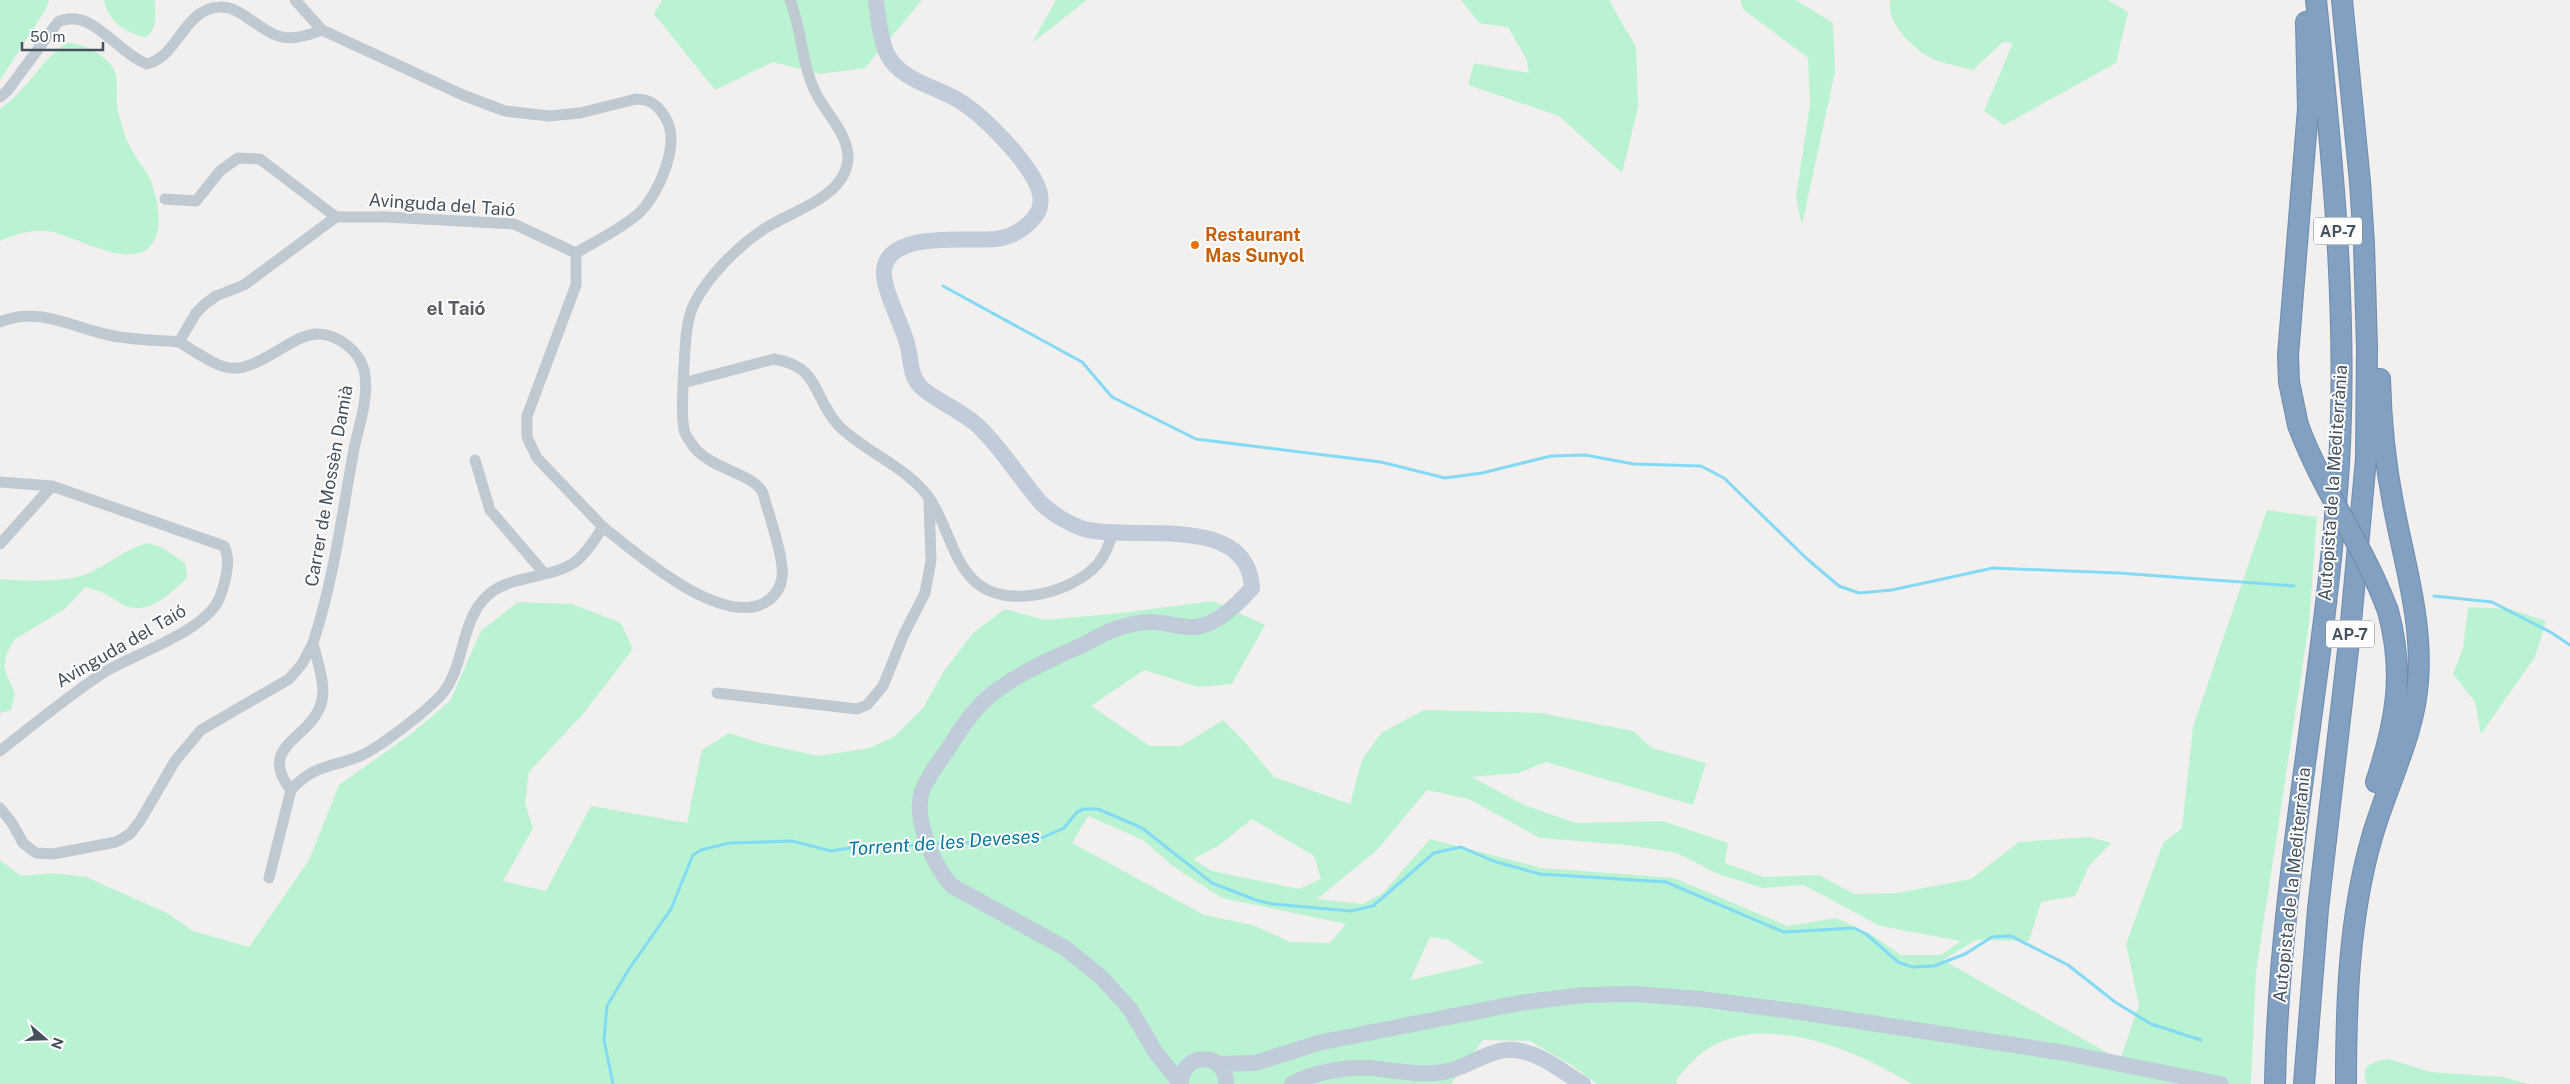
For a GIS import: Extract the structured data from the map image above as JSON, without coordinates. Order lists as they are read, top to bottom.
{
  "streets": {
    "highway": ["AP-7", "Autopista de la Mediterrània"],
    "street": ["Avinguda del Taió", "Carrer de Mossèn Damià"]
  },
  "districts": ["el Taió"],
  "water": ["Torrent de les Deveses"],
  "places": ["Restaurant Mas Sunyol"],
  "scale_bar": "50 m",
  "north": "right"
}
